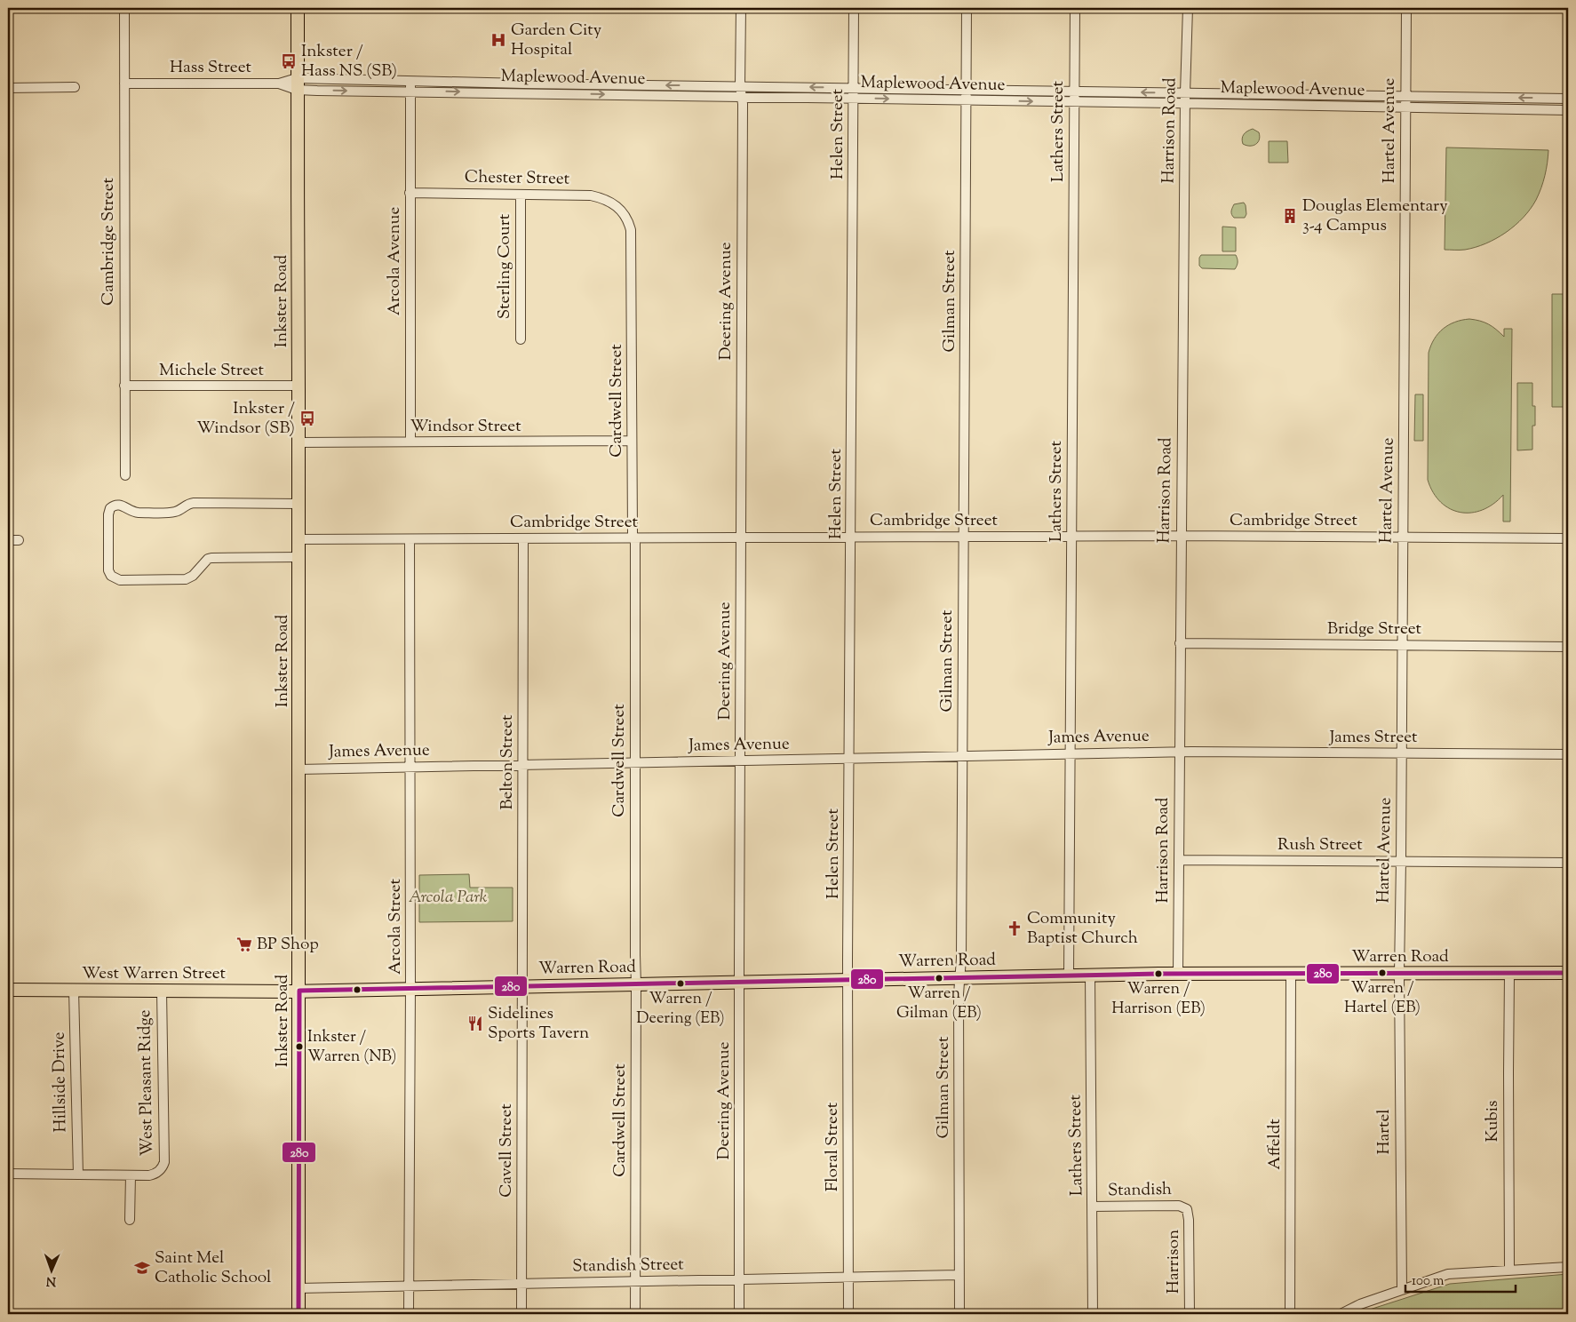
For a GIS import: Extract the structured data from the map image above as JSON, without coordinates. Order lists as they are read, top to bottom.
{
  "streets": {
    "main road": ["Inkster Road", "Warren Road", "West Warren Street"],
    "street": [
      "Hass Street",
      "Maplewood Avenue",
      "Harrison Road",
      "Hartel Avenue",
      "Lathers Street",
      "Helen Street",
      "Chester Street",
      "Cambridge Street",
      "Arcola Avenue",
      "Sterling Court",
      "Deering Avenue",
      "Gilman Street",
      "Michele Street",
      "Cardwell Street",
      "Windsor Street",
      "Bridge Street",
      "James Avenue",
      "James Street",
      "Belton Street",
      "Rush Street",
      "Arcola Street",
      "Hillside Drive",
      "West Pleasant Ridge",
      "Kubis",
      "Hartel",
      "Affeldt",
      "Floral Street",
      "Cavell Street",
      "Standish",
      "Harrison",
      "Standish Street"
    ]
  },
  "crossings": [
    ["Hass Street", "Maplewood Avenue"],
    ["Hass Street", "Cambridge Street"],
    ["Hass Street", "Inkster Road"],
    ["Maplewood Avenue", "Harrison Road"],
    ["Maplewood Avenue", "Hartel Avenue"],
    ["Maplewood Avenue", "Lathers Street"],
    ["Maplewood Avenue", "Helen Street"],
    ["Maplewood Avenue", "Arcola Avenue"],
    ["Maplewood Avenue", "Inkster Road"],
    ["Maplewood Avenue", "Deering Avenue"],
    ["Maplewood Avenue", "Gilman Street"],
    ["Harrison Road", "Cambridge Street"],
    ["Harrison Road", "Bridge Street"],
    ["Harrison Road", "James Avenue"],
    ["Harrison Road", "James Street"],
    ["Harrison Road", "Rush Street"],
    ["Harrison Road", "Warren Road"],
    ["Hartel Avenue", "Cambridge Street"],
    ["Hartel Avenue", "Bridge Street"],
    ["Hartel Avenue", "James Street"],
    ["Hartel Avenue", "Rush Street"],
    ["Hartel Avenue", "Warren Road"],
    ["Hartel Avenue", "Hartel"],
    ["Lathers Street", "Cambridge Street"],
    ["Lathers Street", "James Avenue"],
    ["Lathers Street", "Warren Road"],
    ["Lathers Street", "Standish"],
    ["Helen Street", "Cambridge Street"],
    ["Helen Street", "James Avenue"],
    ["Helen Street", "Warren Road"],
    ["Helen Street", "Floral Street"],
    ["Chester Street", "Arcola Avenue"],
    ["Chester Street", "Sterling Court"],
    ["Chester Street", "Cardwell Street"],
    ["Cambridge Street", "Inkster Road"],
    ["Cambridge Street", "Deering Avenue"],
    ["Cambridge Street", "Gilman Street"],
    ["Cambridge Street", "Michele Street"],
    ["Cambridge Street", "Cardwell Street"],
    ["Cambridge Street", "Belton Street"],
    ["Cambridge Street", "Arcola Street"],
    ["Arcola Avenue", "Windsor Street"],
    ["Inkster Road", "Michele Street"],
    ["Inkster Road", "Windsor Street"],
    ["Inkster Road", "James Avenue"],
    ["Inkster Road", "Warren Road"],
    ["Inkster Road", "West Warren Street"],
    ["Inkster Road", "Standish Street"],
    ["Deering Avenue", "James Avenue"],
    ["Deering Avenue", "Warren Road"],
    ["Deering Avenue", "Standish Street"],
    ["Gilman Street", "James Avenue"],
    ["Gilman Street", "Warren Road"],
    ["Gilman Street", "Standish Street"],
    ["Cardwell Street", "Windsor Street"],
    ["Cardwell Street", "James Avenue"],
    ["Cardwell Street", "Warren Road"],
    ["Cardwell Street", "Standish Street"],
    ["James Avenue", "James Street"],
    ["James Avenue", "Belton Street"],
    ["James Avenue", "Arcola Street"],
    ["Belton Street", "Warren Road"],
    ["Belton Street", "Cavell Street"],
    ["Arcola Street", "Warren Road"],
    ["Arcola Street", "Standish Street"],
    ["Warren Road", "West Warren Street"],
    ["Warren Road", "Kubis"],
    ["Warren Road", "Hartel"],
    ["Warren Road", "Affeldt"],
    ["Warren Road", "Floral Street"],
    ["Warren Road", "Cavell Street"],
    ["West Warren Street", "Hillside Drive"],
    ["West Warren Street", "West Pleasant Ridge"],
    ["Hillside Drive", "West Pleasant Ridge"],
    ["Floral Street", "Standish Street"],
    ["Cavell Street", "Standish Street"],
    ["Standish", "Harrison"]
  ],
  "parks": ["Arcola Park"],
  "places": {
    "hospital": ["Garden City Hospital"],
    "bus stop": ["Inkster / Hass NS (SB)", "Inkster / Windsor (SB)"],
    "building": ["Douglas Elementary 3-4 Campus"],
    "church": ["Community Baptist Church"],
    "supermarket": ["BP Shop"],
    "other": [
      "Warren / Hartel (EB)",
      "Warren / Harrison (EB)",
      "Warren / Gilman (EB)",
      "Warren / Deering (EB)",
      "Inkster / Warren (NB)"
    ],
    "restaurant": ["Sidelines Sports Tavern"],
    "school or university": ["Saint Mel Catholic School"]
  },
  "lines": ["transit line 280"],
  "scale_bar": "100 m",
  "north": "bottom"
}
